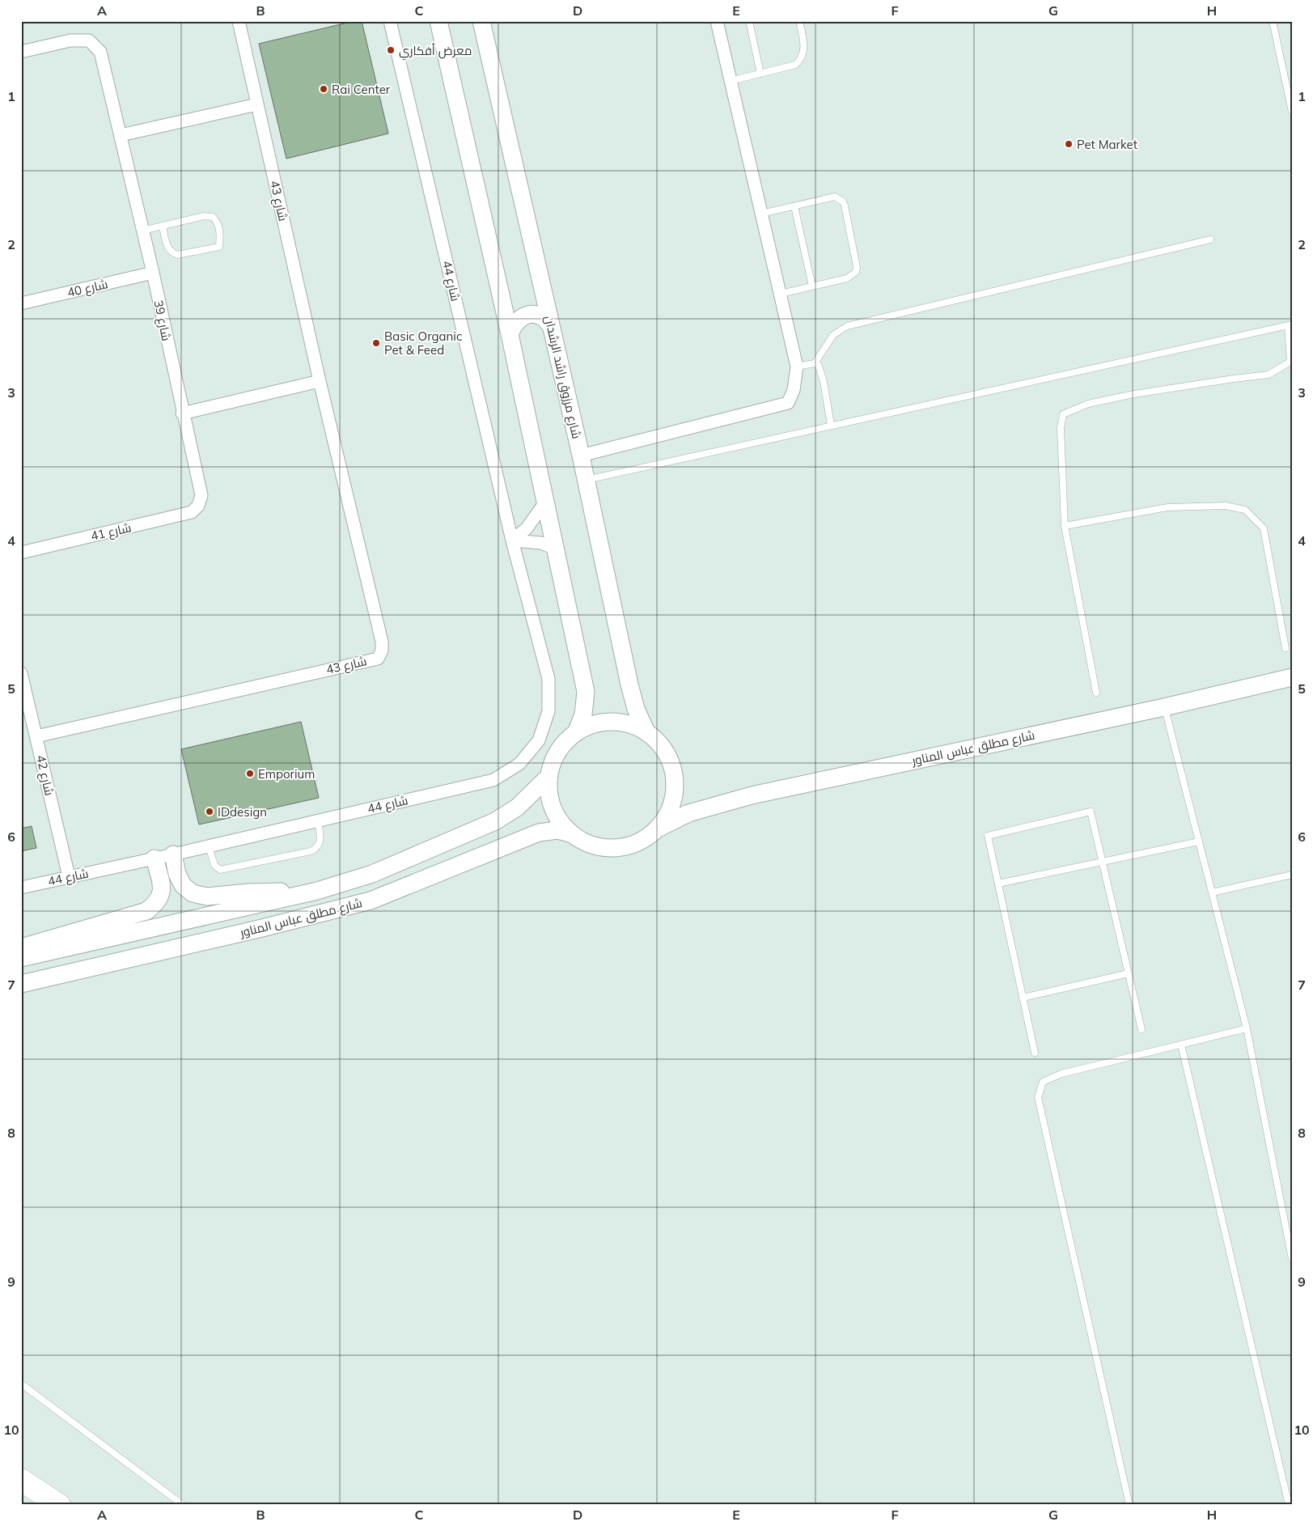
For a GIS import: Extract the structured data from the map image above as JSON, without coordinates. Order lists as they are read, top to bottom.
{
  "streets": {
    "street": [
      "شارع 43",
      "شارع 44",
      "شارع 40",
      "شارع 39",
      "شارع مرزوق راشد الرشدان",
      "شارع 41",
      "شارع مطلق عباس المناور",
      "شارع 42"
    ]
  },
  "crossings": [
    ["شارع 43", "شارع 42"],
    ["شارع 44", "شارع 42"],
    ["شارع 40", "شارع 39"],
    ["شارع 39", "شارع 41"],
    ["شارع مرزوق راشد الرشدان", "شارع مطلق عباس المناور"]
  ],
  "places": [
    "معرض أفكاري",
    "Rai Center",
    "Pet Market",
    "Basic Organic Pet & Feed",
    "Emporium",
    "IDdesign"
  ],
  "grid": {
    "columns": [
      "A",
      "B",
      "C",
      "D",
      "E",
      "F",
      "G",
      "H"
    ],
    "rows": [
      "1",
      "2",
      "3",
      "4",
      "5",
      "6",
      "7",
      "8",
      "9",
      "10"
    ]
  }
}
